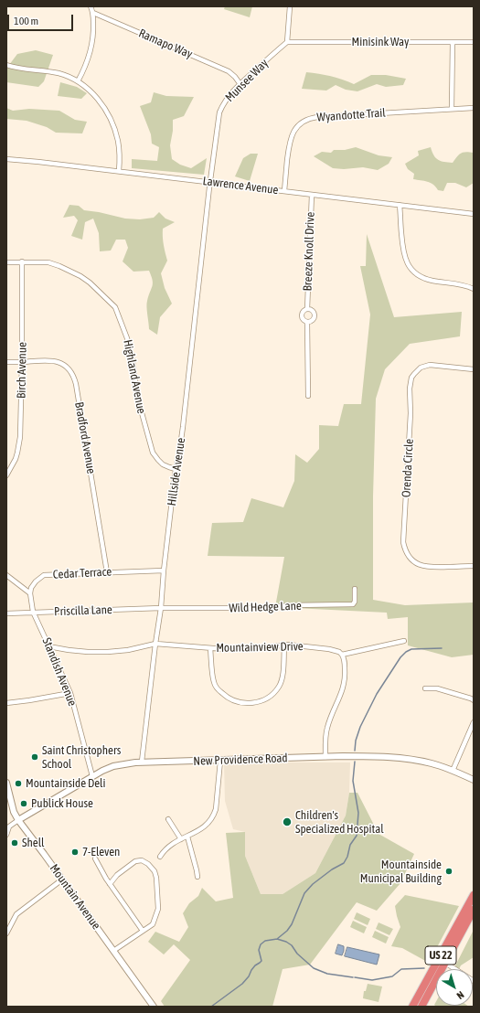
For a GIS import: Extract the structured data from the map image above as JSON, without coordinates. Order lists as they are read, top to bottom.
{
  "streets": {
    "highway": ["US 22"],
    "street": [
      "Minisink Way",
      "Ramapo Way",
      "Munsee Way",
      "Wyandotte Trail",
      "Lawrence Avenue",
      "Breeze Knoll Drive",
      "Birch Avenue",
      "Highland Avenue",
      "Bradford Avenue",
      "Orenda Circle",
      "Hillside Avenue",
      "Cedar Terrace",
      "Wild Hedge Lane",
      "Priscilla Lane",
      "Mountainview Drive",
      "Standish Avenue",
      "New Providence Road",
      "Mountain Avenue"
    ]
  },
  "crossings": [
    ["Minisink Way", "Munsee Way"],
    ["Ramapo Way", "Munsee Way"],
    ["Munsee Way", "Lawrence Avenue"],
    ["Munsee Way", "Hillside Avenue"],
    ["Wyandotte Trail", "Lawrence Avenue"],
    ["Lawrence Avenue", "Breeze Knoll Drive"],
    ["Lawrence Avenue", "Hillside Avenue"],
    ["Birch Avenue", "Highland Avenue"],
    ["Birch Avenue", "Bradford Avenue"],
    ["Highland Avenue", "Hillside Avenue"],
    ["Bradford Avenue", "Cedar Terrace"],
    ["Hillside Avenue", "Cedar Terrace"],
    ["Hillside Avenue", "Wild Hedge Lane"],
    ["Hillside Avenue", "Priscilla Lane"],
    ["Hillside Avenue", "Mountainview Drive"],
    ["Hillside Avenue", "New Providence Road"],
    ["Wild Hedge Lane", "Priscilla Lane"],
    ["Priscilla Lane", "Standish Avenue"],
    ["Mountainview Drive", "Standish Avenue"],
    ["Standish Avenue", "New Providence Road"],
    ["New Providence Road", "Mountain Avenue"]
  ],
  "places": [
    "Saint Christophers School",
    "Mountainside Deli",
    "Publick House",
    "Children's Specialized Hospital",
    "Shell",
    "7-Eleven",
    "Mountainside Municipal Building"
  ],
  "scale_bar": "100 m",
  "north": "bottom right"
}
